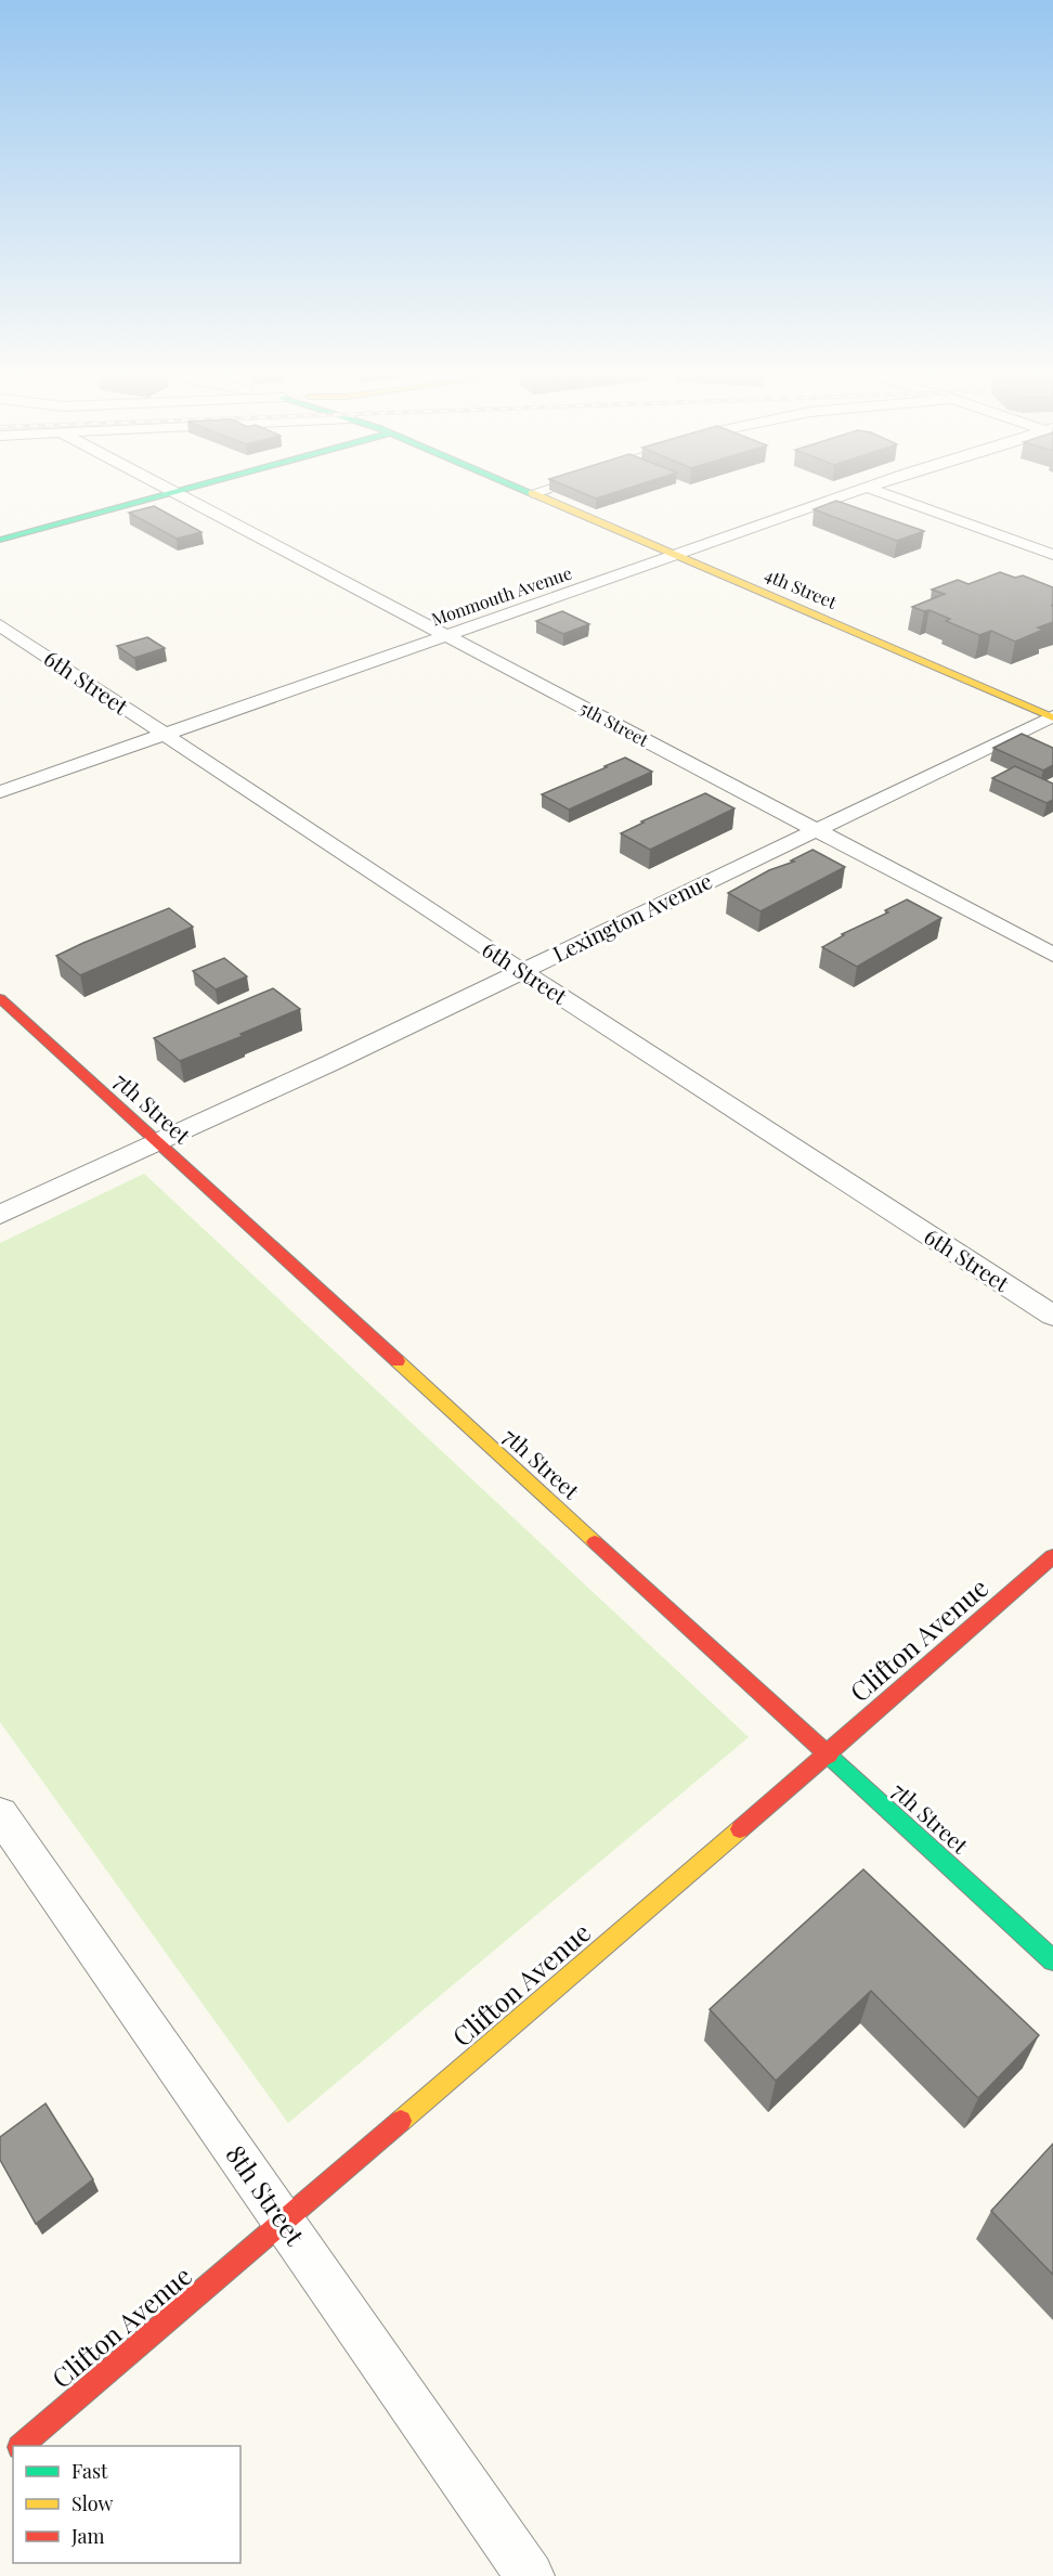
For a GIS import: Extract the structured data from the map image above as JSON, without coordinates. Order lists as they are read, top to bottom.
{
  "streets": {
    "street": [
      "4th Street",
      "Monmouth Avenue",
      "6th Street",
      "5th Street",
      "Lexington Avenue",
      "7th Street",
      "Clifton Avenue",
      "8th Street"
    ]
  },
  "crossings": [
    ["4th Street", "Monmouth Avenue"],
    ["4th Street", "Lexington Avenue"],
    ["Monmouth Avenue", "6th Street"],
    ["Monmouth Avenue", "5th Street"],
    ["6th Street", "Lexington Avenue"],
    ["5th Street", "Lexington Avenue"],
    ["Lexington Avenue", "7th Street"],
    ["7th Street", "Clifton Avenue"],
    ["Clifton Avenue", "8th Street"]
  ],
  "legend": ["Fast", "Slow", "Jam"]
}
